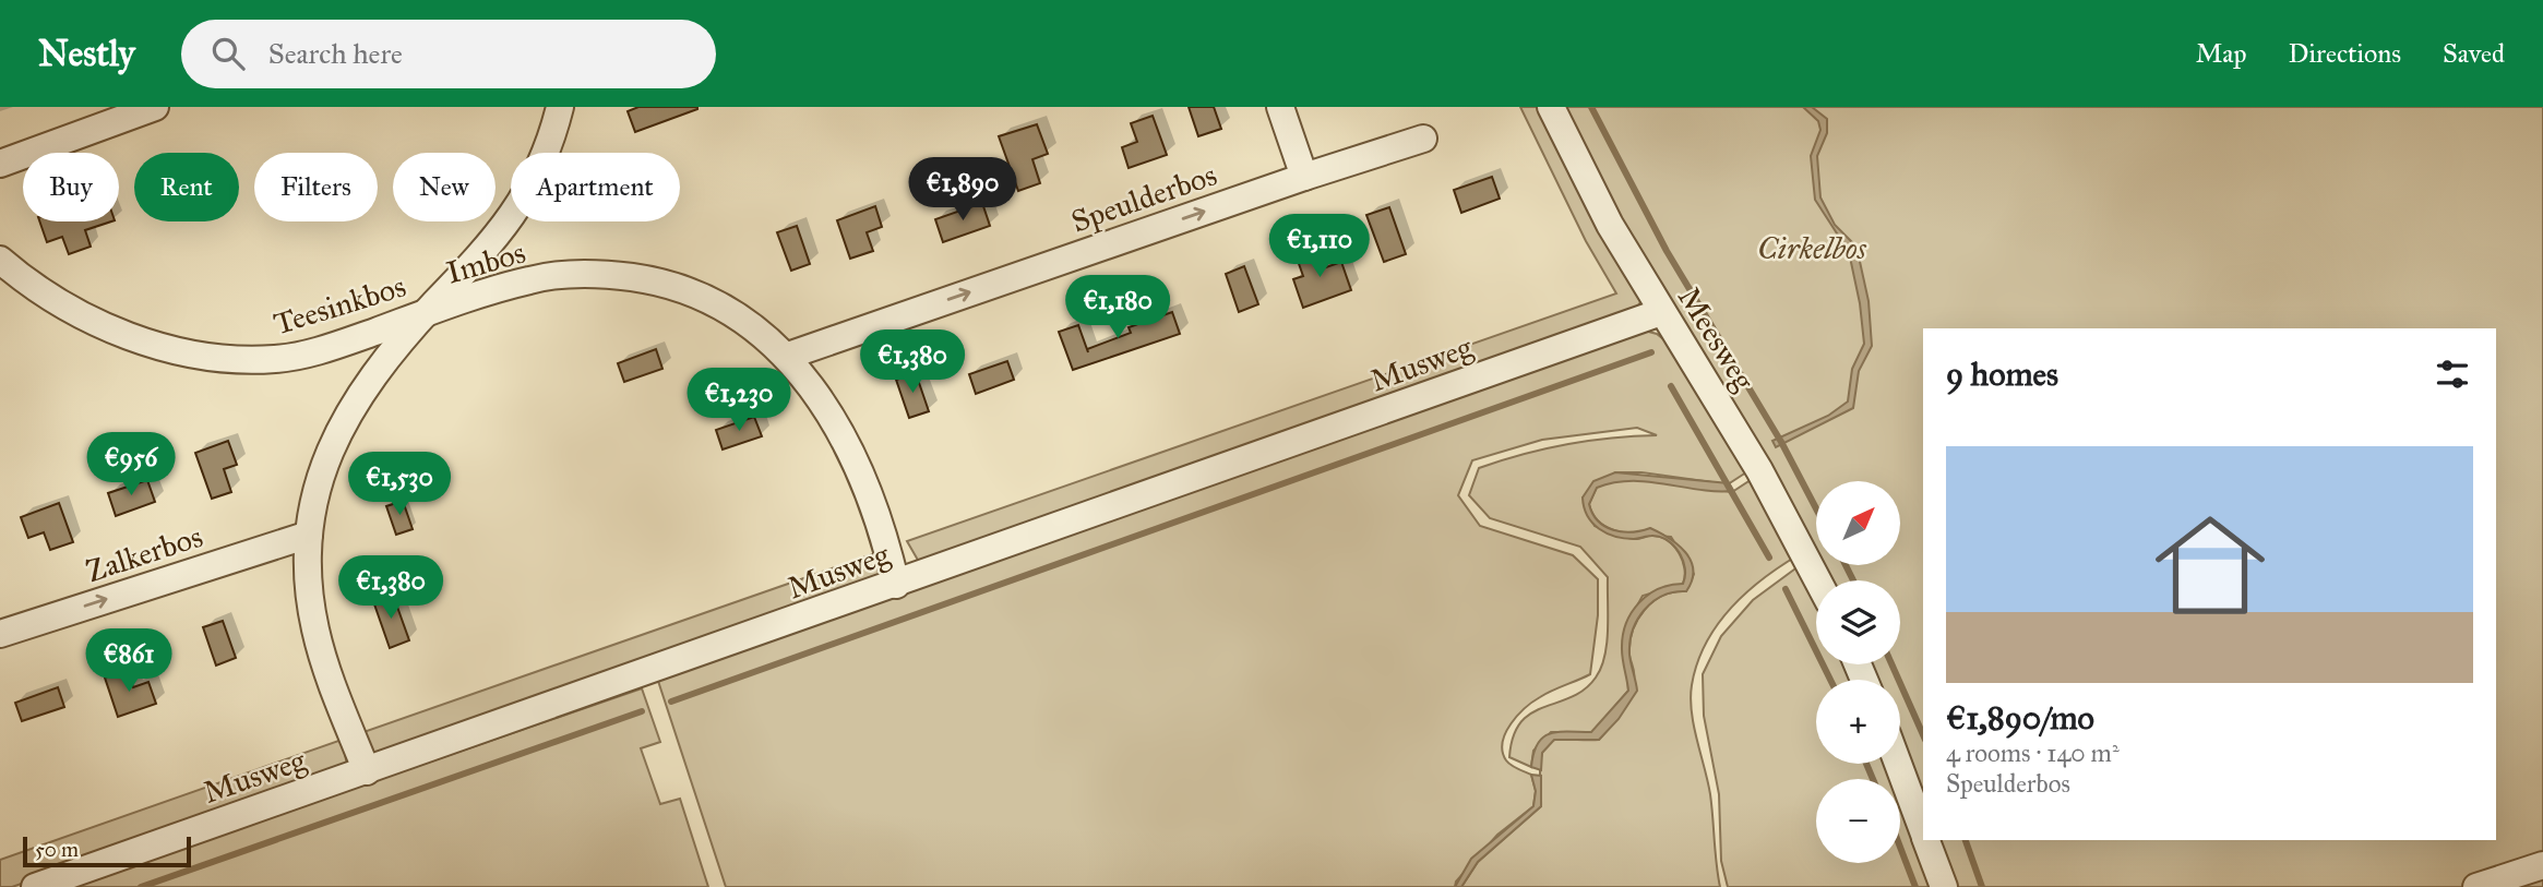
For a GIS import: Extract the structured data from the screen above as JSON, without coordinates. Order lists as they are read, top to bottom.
{
  "streets": {
    "street": [
      "Speulderbos",
      "Imbos",
      "Teesinkbos",
      "Meesweg",
      "Musweg",
      "Zalkerbos"
    ]
  },
  "crossings": [
    ["Speulderbos", "Imbos"],
    ["Imbos", "Teesinkbos"],
    ["Imbos", "Musweg"],
    ["Imbos", "Zalkerbos"],
    ["Meesweg", "Musweg"]
  ],
  "one_way": ["Speulderbos", "Zalkerbos"],
  "parks": ["Cirkelbos"],
  "scale_bar": "50 m",
  "north": "top right",
  "page": {
    "header": "Nestly",
    "search": "Search here",
    "nav": ["Map", "Directions", "Saved"],
    "chip": [
      "Buy",
      "Rent",
      "Filters",
      "New",
      "Apartment"
    ],
    "price": [
      "€1,890",
      "€1,110",
      "€1,180",
      "€1,380",
      "€1,230",
      "€956",
      "€1,530",
      "€1,380",
      "€861"
    ],
    "heading": "9 homes",
    "list": [
      {
        "name": "€1,890/mo",
        "note": "4 rooms · 140 m² · Speulderbos"
      }
    ],
    "map_buttons": ["+", "−"],
    "scale": "50 m"
  }
}
